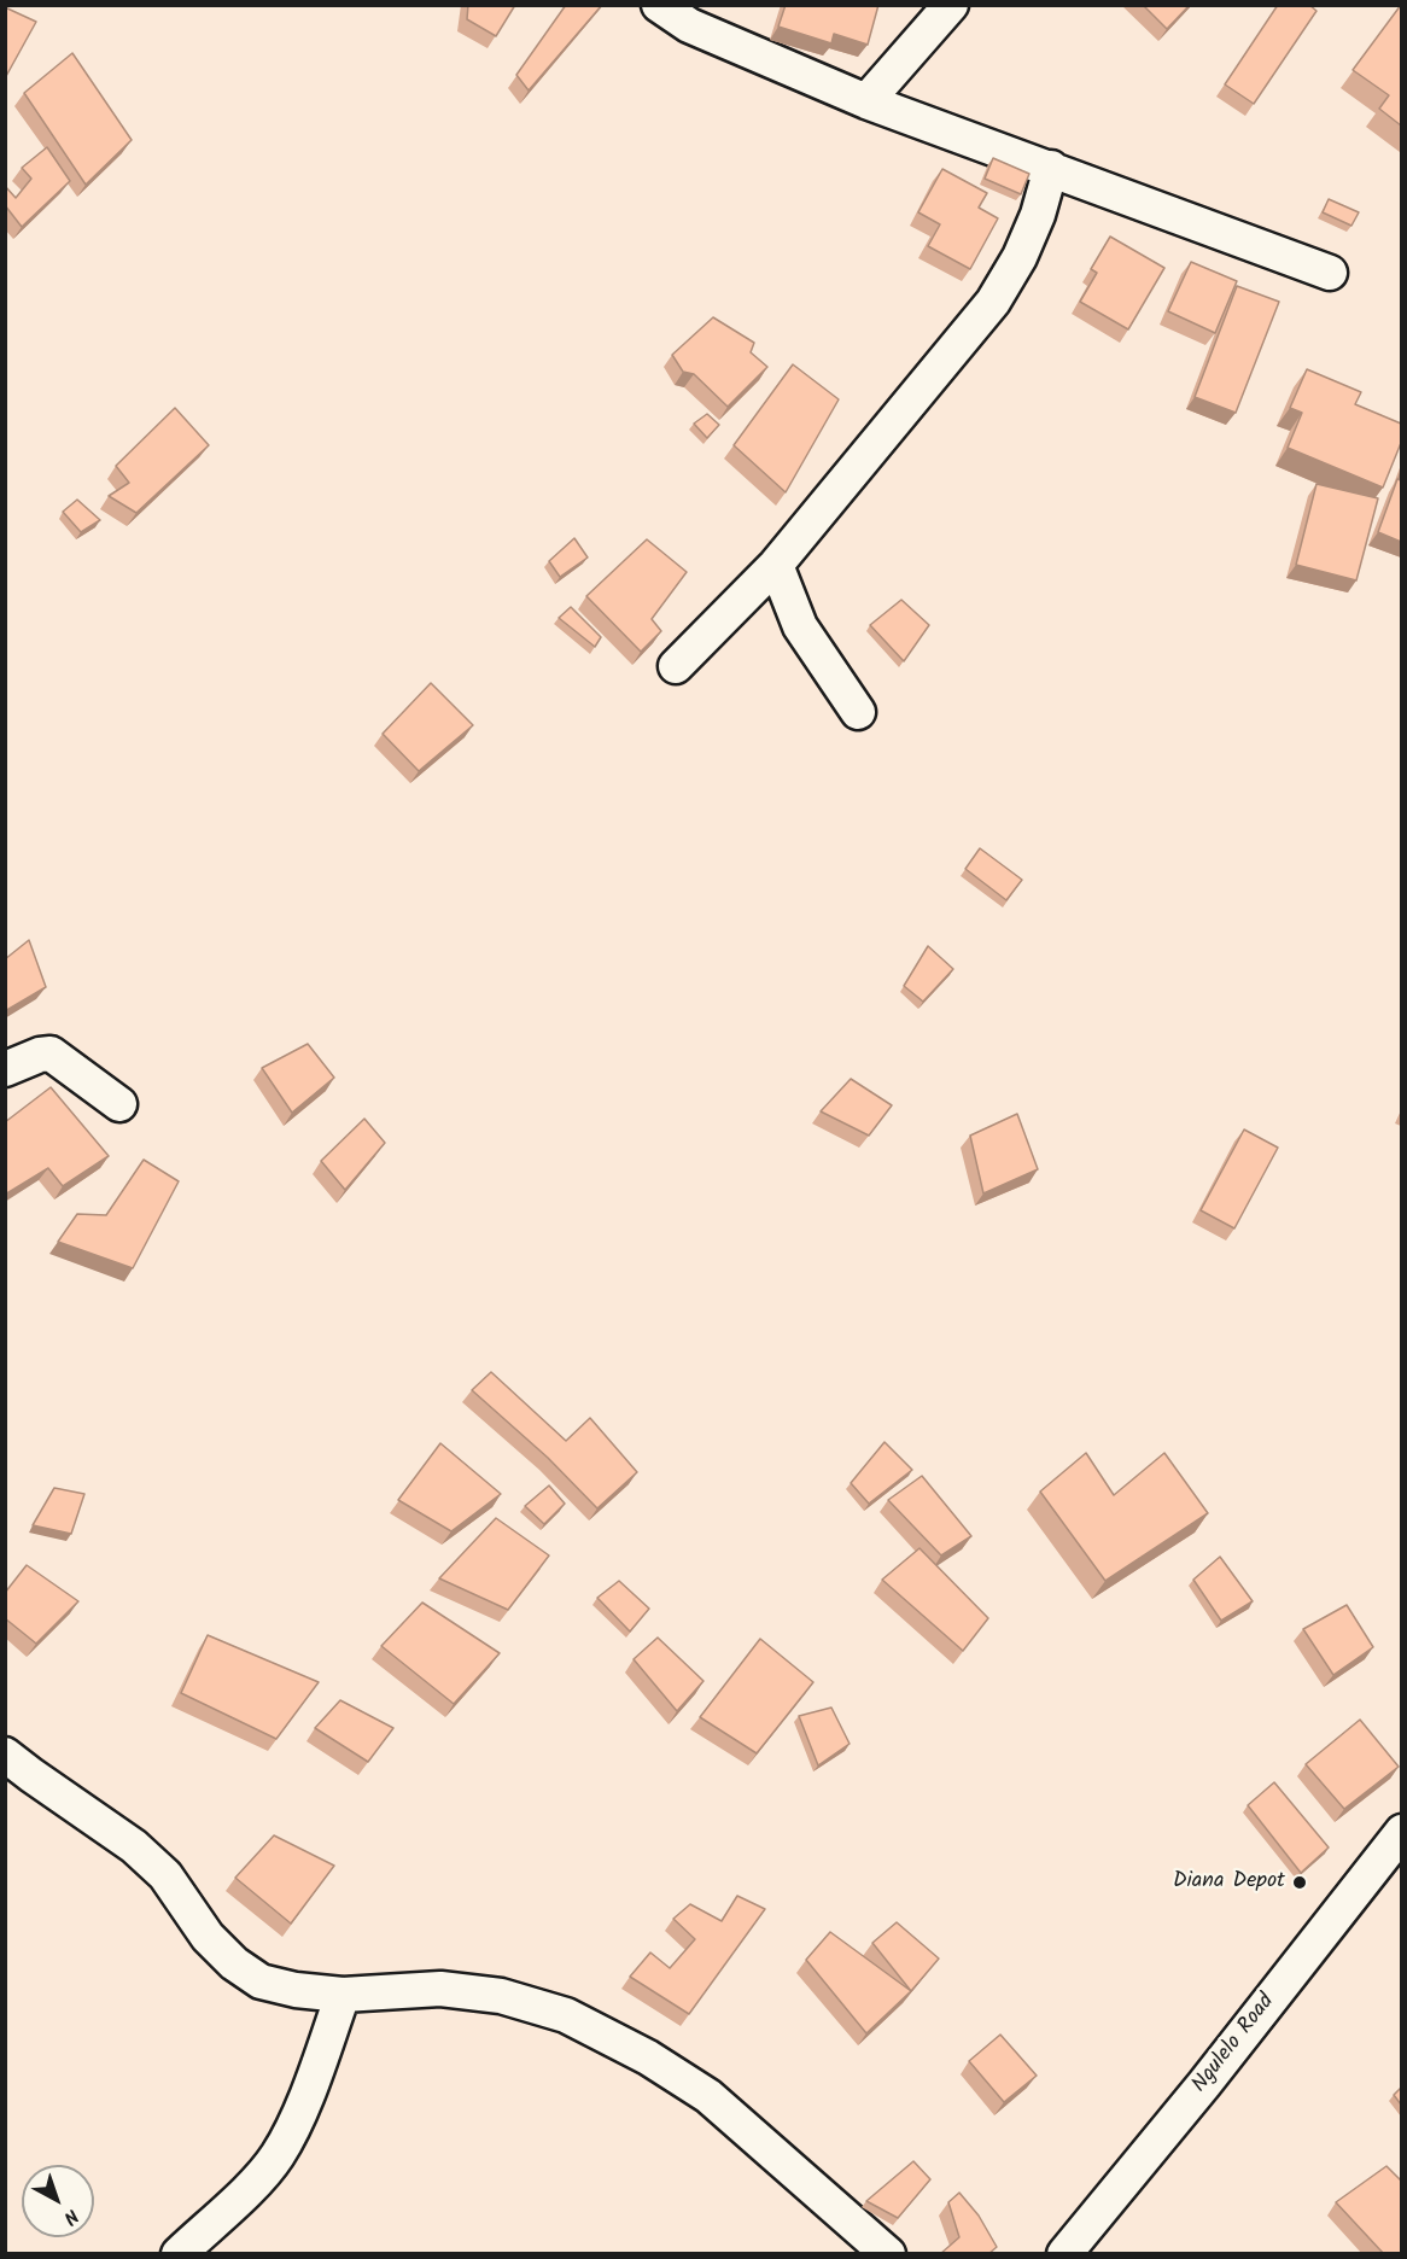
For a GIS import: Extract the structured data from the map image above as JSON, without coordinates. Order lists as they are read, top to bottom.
{
  "streets": {
    "street": ["Ngulelo Road"]
  },
  "places": ["Diana Depot"],
  "north": "bottom right"
}
